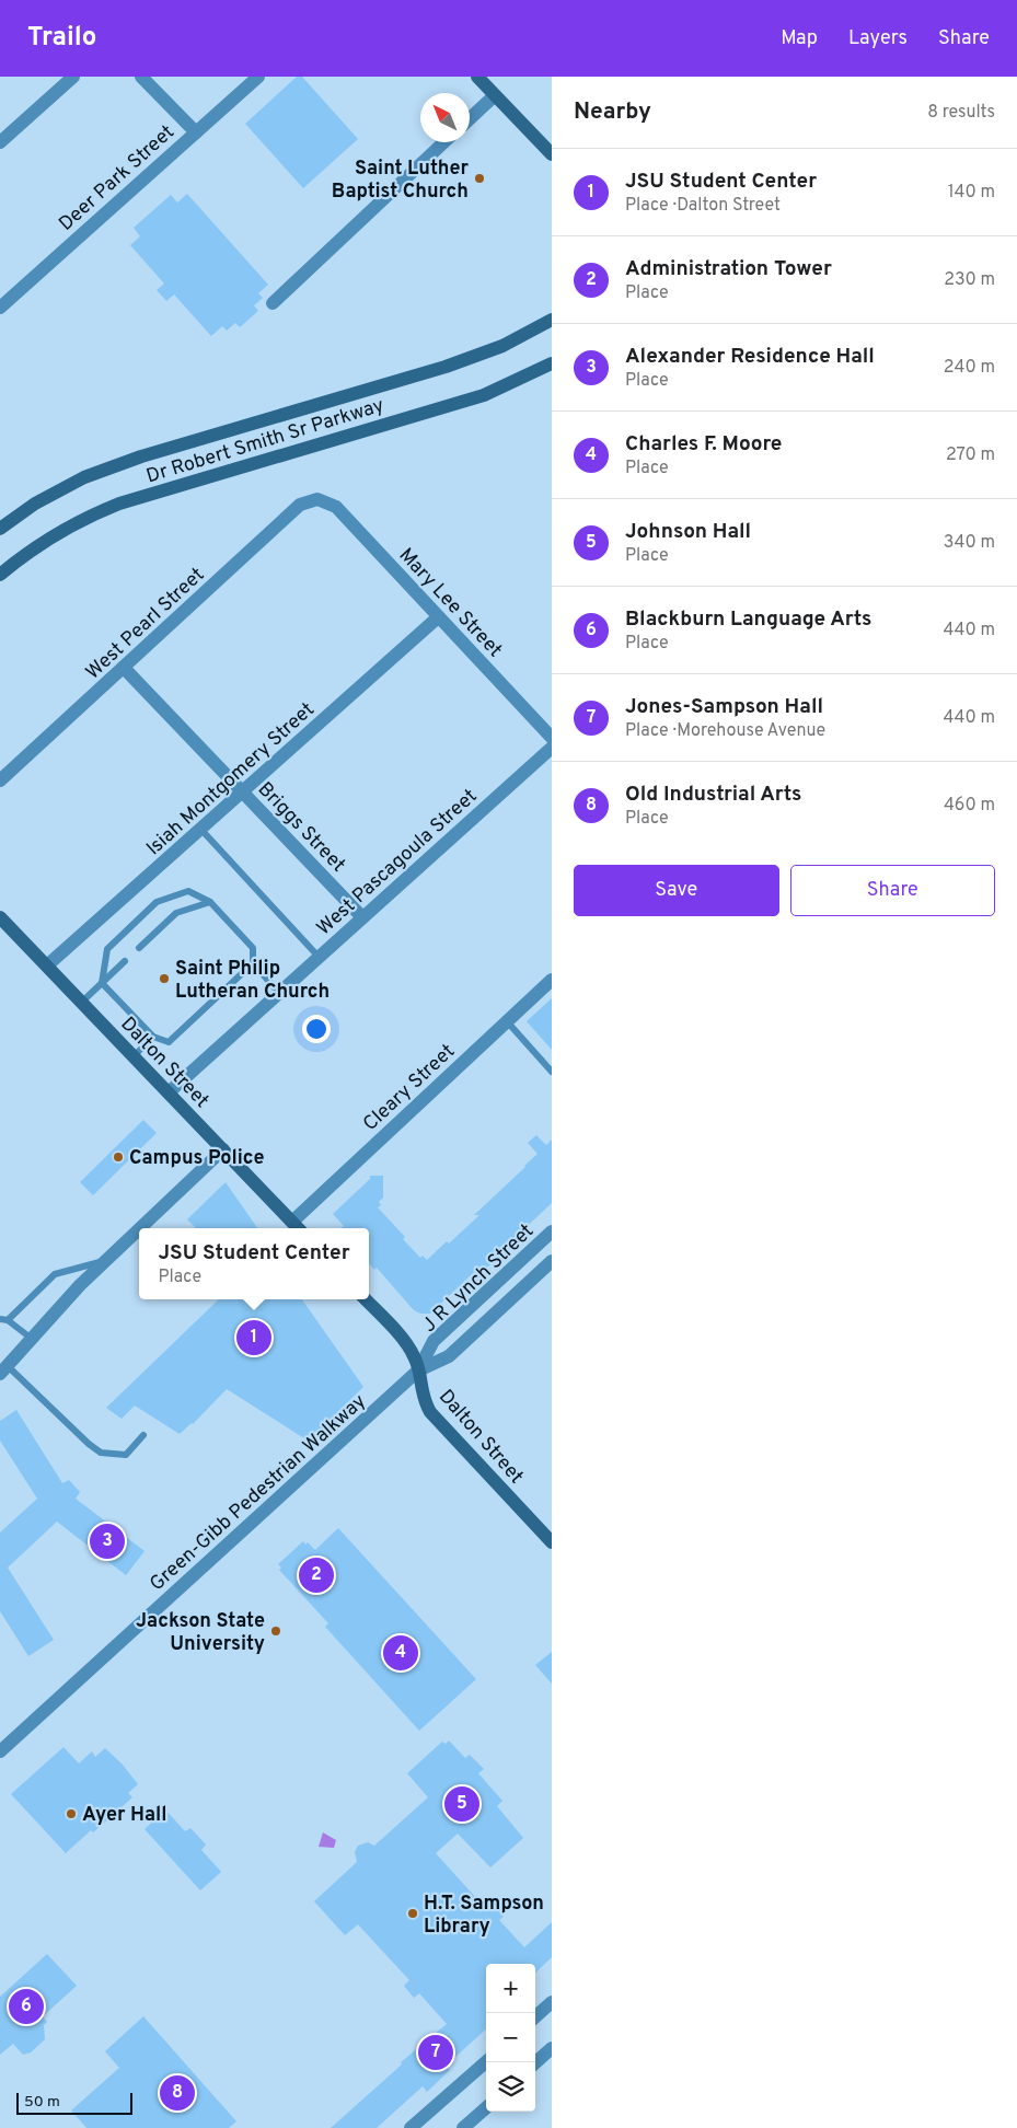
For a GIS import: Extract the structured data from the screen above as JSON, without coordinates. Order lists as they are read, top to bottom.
{
  "streets": {
    "street": [
      "Deer Park Street",
      "Dr Robert Smith Sr Parkway",
      "Mary Lee Street",
      "West Pearl Street",
      "Isiah Montgomery Street",
      "Briggs Street",
      "West Pascagoula Street",
      "Dalton Street",
      "Cleary Street",
      "J R Lynch Street",
      "Green-Gibb Pedestrian Walkway"
    ]
  },
  "crossings": [
    ["Mary Lee Street", "West Pearl Street"],
    ["Mary Lee Street", "Isiah Montgomery Street"],
    ["West Pearl Street", "Briggs Street"],
    ["Isiah Montgomery Street", "Briggs Street"],
    ["Isiah Montgomery Street", "Dalton Street"],
    ["Briggs Street", "West Pascagoula Street"],
    ["West Pascagoula Street", "Dalton Street"],
    ["Dalton Street", "Cleary Street"],
    ["Dalton Street", "J R Lynch Street"],
    ["Dalton Street", "Green-Gibb Pedestrian Walkway"],
    ["J R Lynch Street", "Green-Gibb Pedestrian Walkway"]
  ],
  "places": [
    "Saint Luther Baptist Church",
    "Saint Philip Lutheran Church",
    "Campus Police",
    "Jackson State University",
    "Ayer Hall",
    "H.T. Sampson Library"
  ],
  "scale_bar": "50 m",
  "north": "top left",
  "page": {
    "header": "Trailo",
    "nav": ["Map", "Layers", "Share"],
    "heading": ["Nearby", "8 results"],
    "list": [
      {
        "mark": "1",
        "name": "JSU Student Center",
        "note": "Place · Dalton Street",
        "value": "140 m"
      },
      {
        "mark": "2",
        "name": "Administration Tower",
        "note": "Place",
        "value": "230 m"
      },
      {
        "mark": "3",
        "name": "Alexander Residence Hall",
        "note": "Place",
        "value": "240 m"
      },
      {
        "mark": "4",
        "name": "Charles F. Moore",
        "note": "Place",
        "value": "270 m"
      },
      {
        "mark": "5",
        "name": "Johnson Hall",
        "note": "Place",
        "value": "340 m"
      },
      {
        "mark": "6",
        "name": "Blackburn Language Arts",
        "note": "Place",
        "value": "440 m"
      },
      {
        "mark": "7",
        "name": "Jones-Sampson Hall",
        "note": "Place · Morehouse Avenue",
        "value": "440 m"
      },
      {
        "mark": "8",
        "name": "Old Industrial Arts",
        "note": "Place",
        "value": "460 m"
      }
    ],
    "buttons": ["Save", "Share"],
    "popup": ["JSU Student Center", "Place"],
    "pins": [
      "1",
      "3",
      "2",
      "4",
      "5",
      "6",
      "7",
      "8"
    ],
    "map_buttons": ["+", "−"],
    "scale": "50 m"
  }
}
